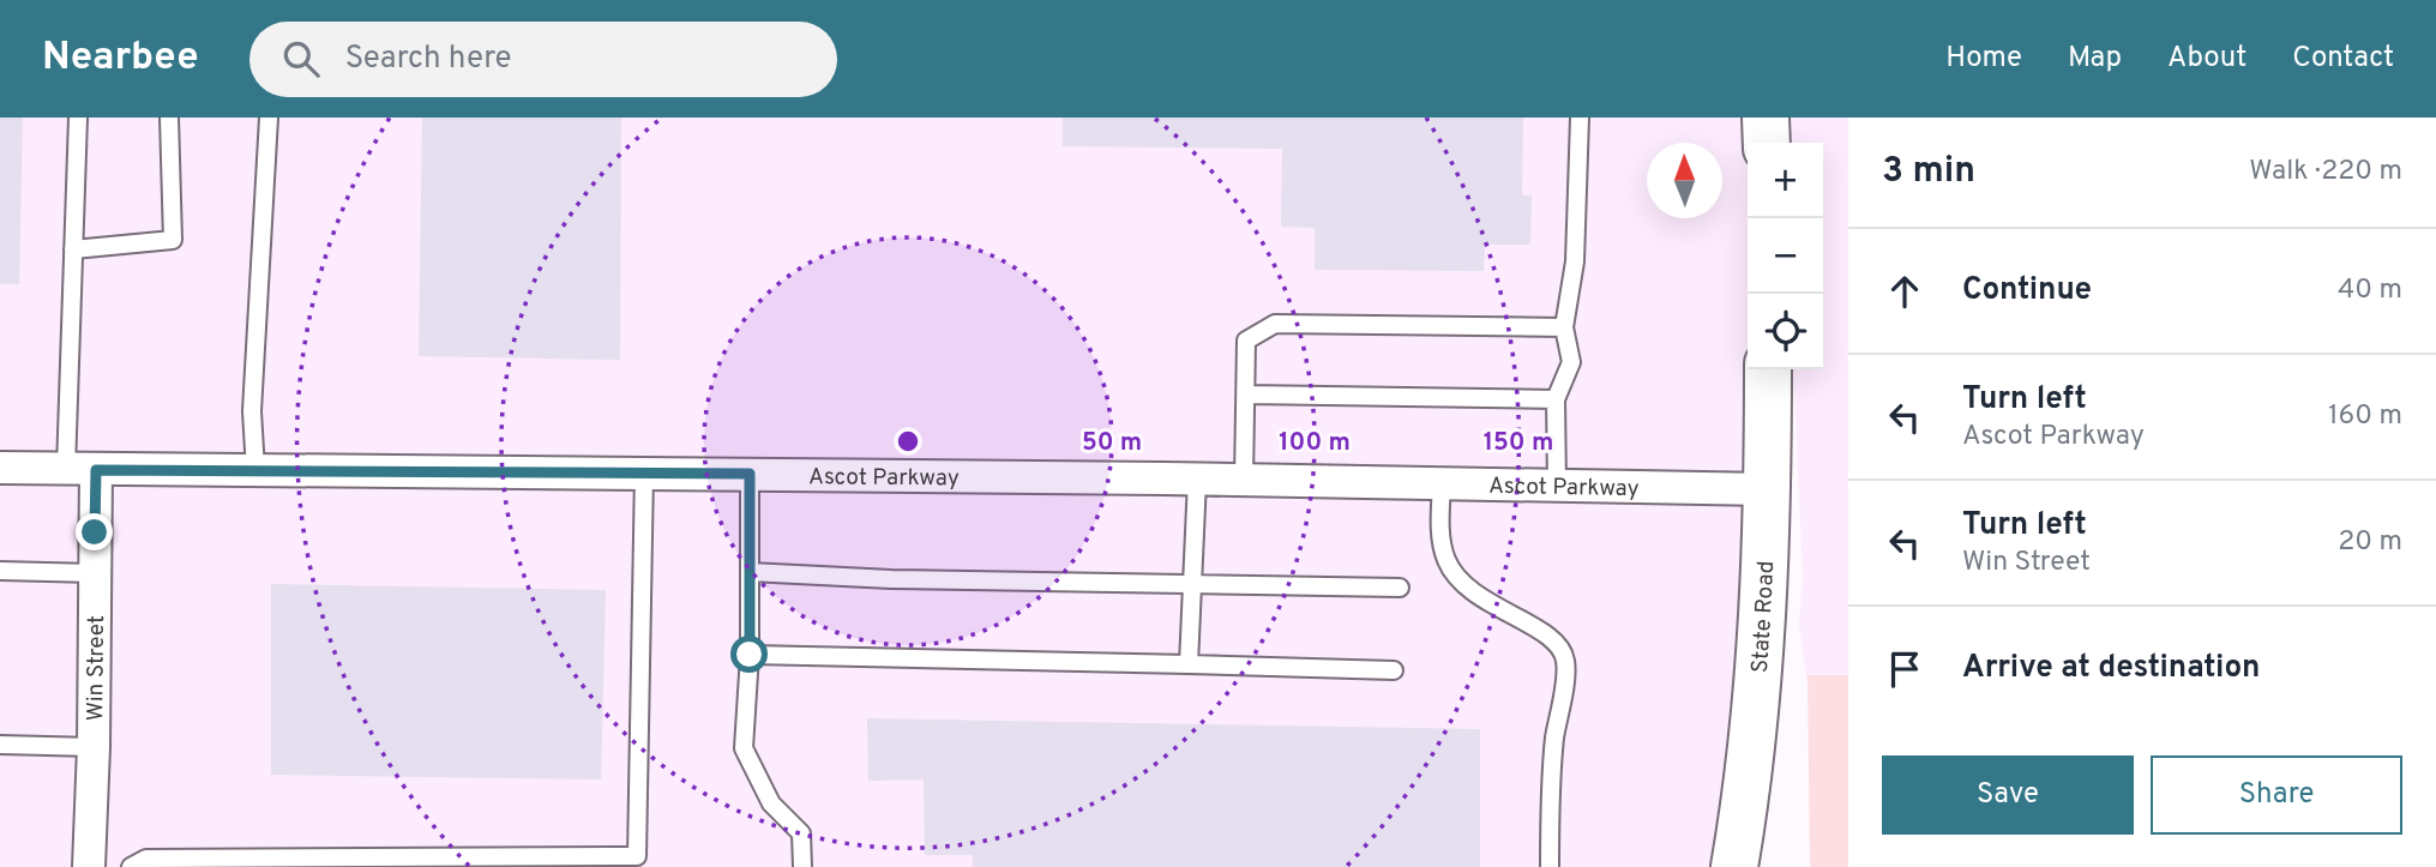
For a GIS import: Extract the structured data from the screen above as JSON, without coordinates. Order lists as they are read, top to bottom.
{
  "streets": {
    "main road": ["State Road"],
    "street": ["Ascot Parkway", "Win Street"]
  },
  "crossings": [
    ["Ascot Parkway", "State Road"],
    ["Ascot Parkway", "Win Street"]
  ],
  "north": "top",
  "page": {
    "header": "Nearbee",
    "search": "Search here",
    "nav": [
      "Home",
      "Map",
      "About",
      "Contact"
    ],
    "heading": ["3 min", "Walk · 220 m"],
    "map_buttons": ["+", "−"],
    "list": [
      ["Continue", "40 m"],
      ["Turn left", "Ascot Parkway", "160 m"],
      ["Turn left", "Win Street", "20 m"],
      "Arrive at destination"
    ],
    "buttons": ["Save", "Share"]
  },
  "rings": ["50 m", "100 m", "150 m"]
}
